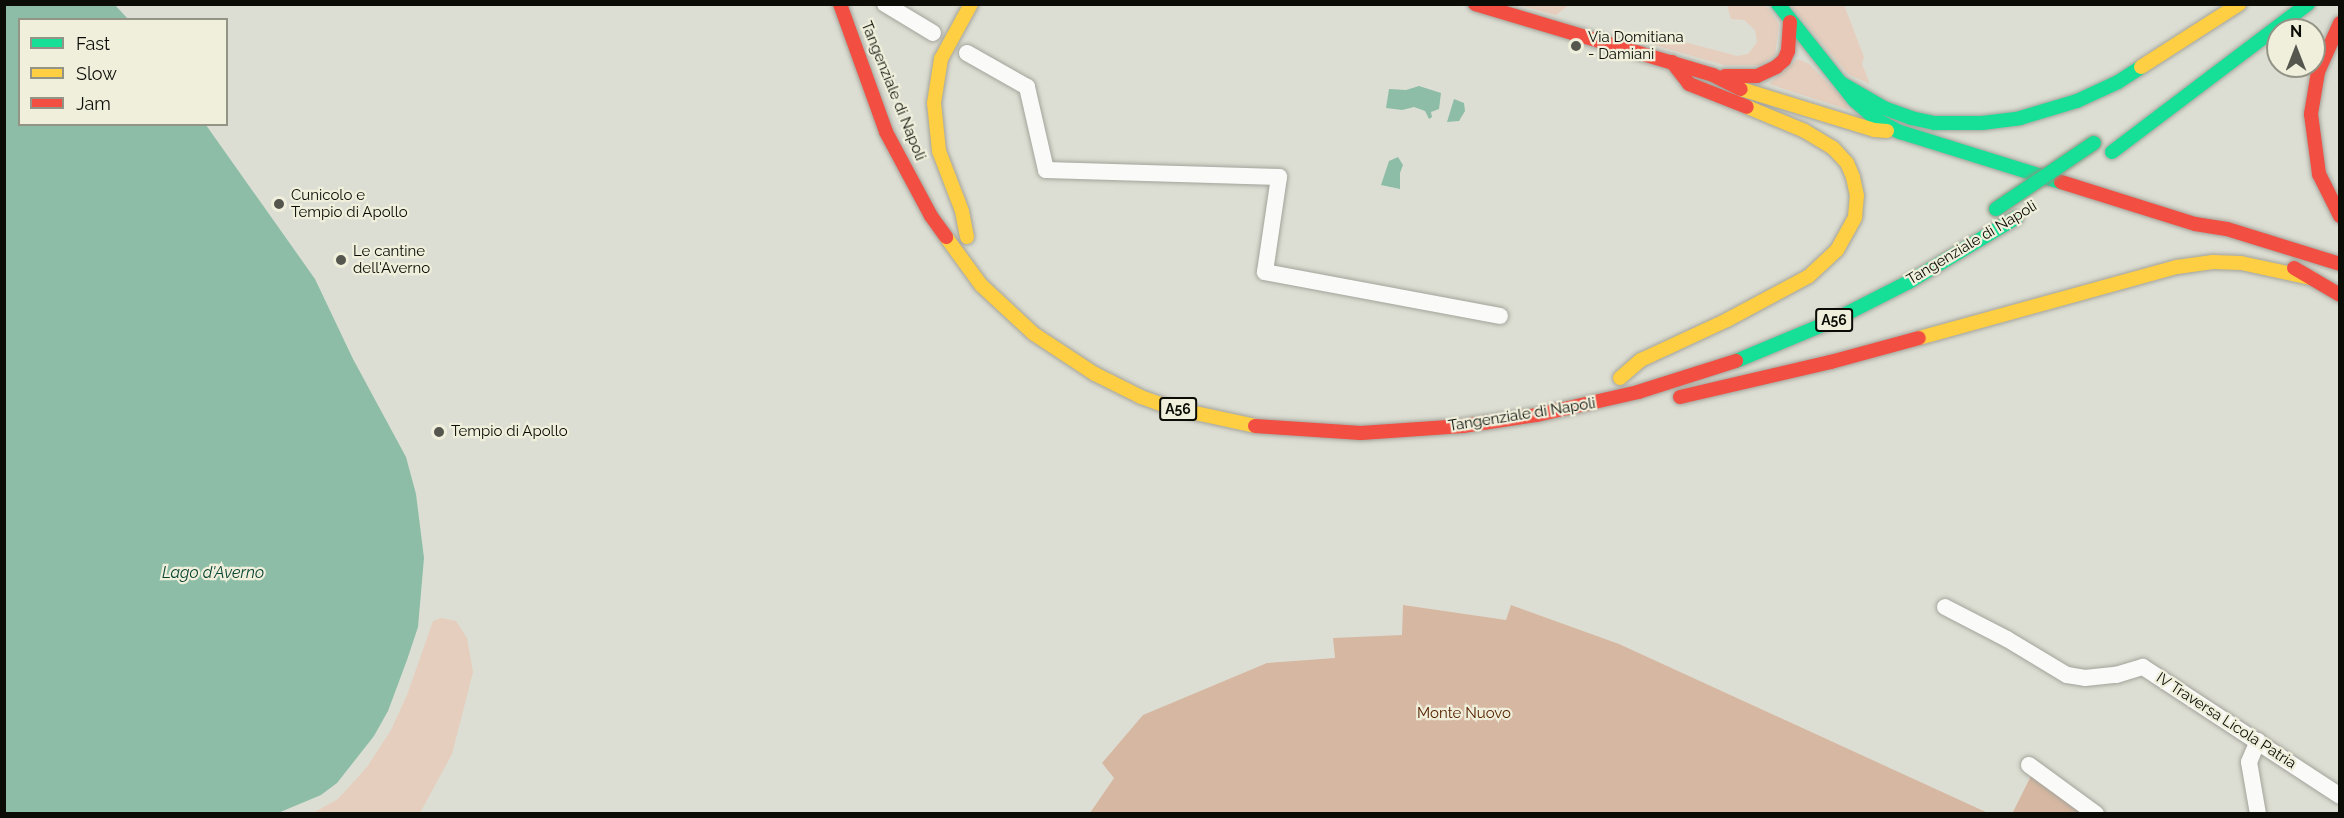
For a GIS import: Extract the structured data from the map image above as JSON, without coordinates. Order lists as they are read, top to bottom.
{
  "streets": {
    "main road": ["Tangenziale di Napoli", "A56"],
    "street": ["IV Traversa Licola Patria"]
  },
  "water": ["Lago d'Averno"],
  "parks": ["Monte Nuovo"],
  "places": [
    "Via Domitiana - Damiani",
    "Cunicolo e Tempio di Apollo",
    "Le cantine dell'Averno",
    "Tempio di Apollo"
  ],
  "legend": ["Fast", "Slow", "Jam"],
  "north": "top"
}
